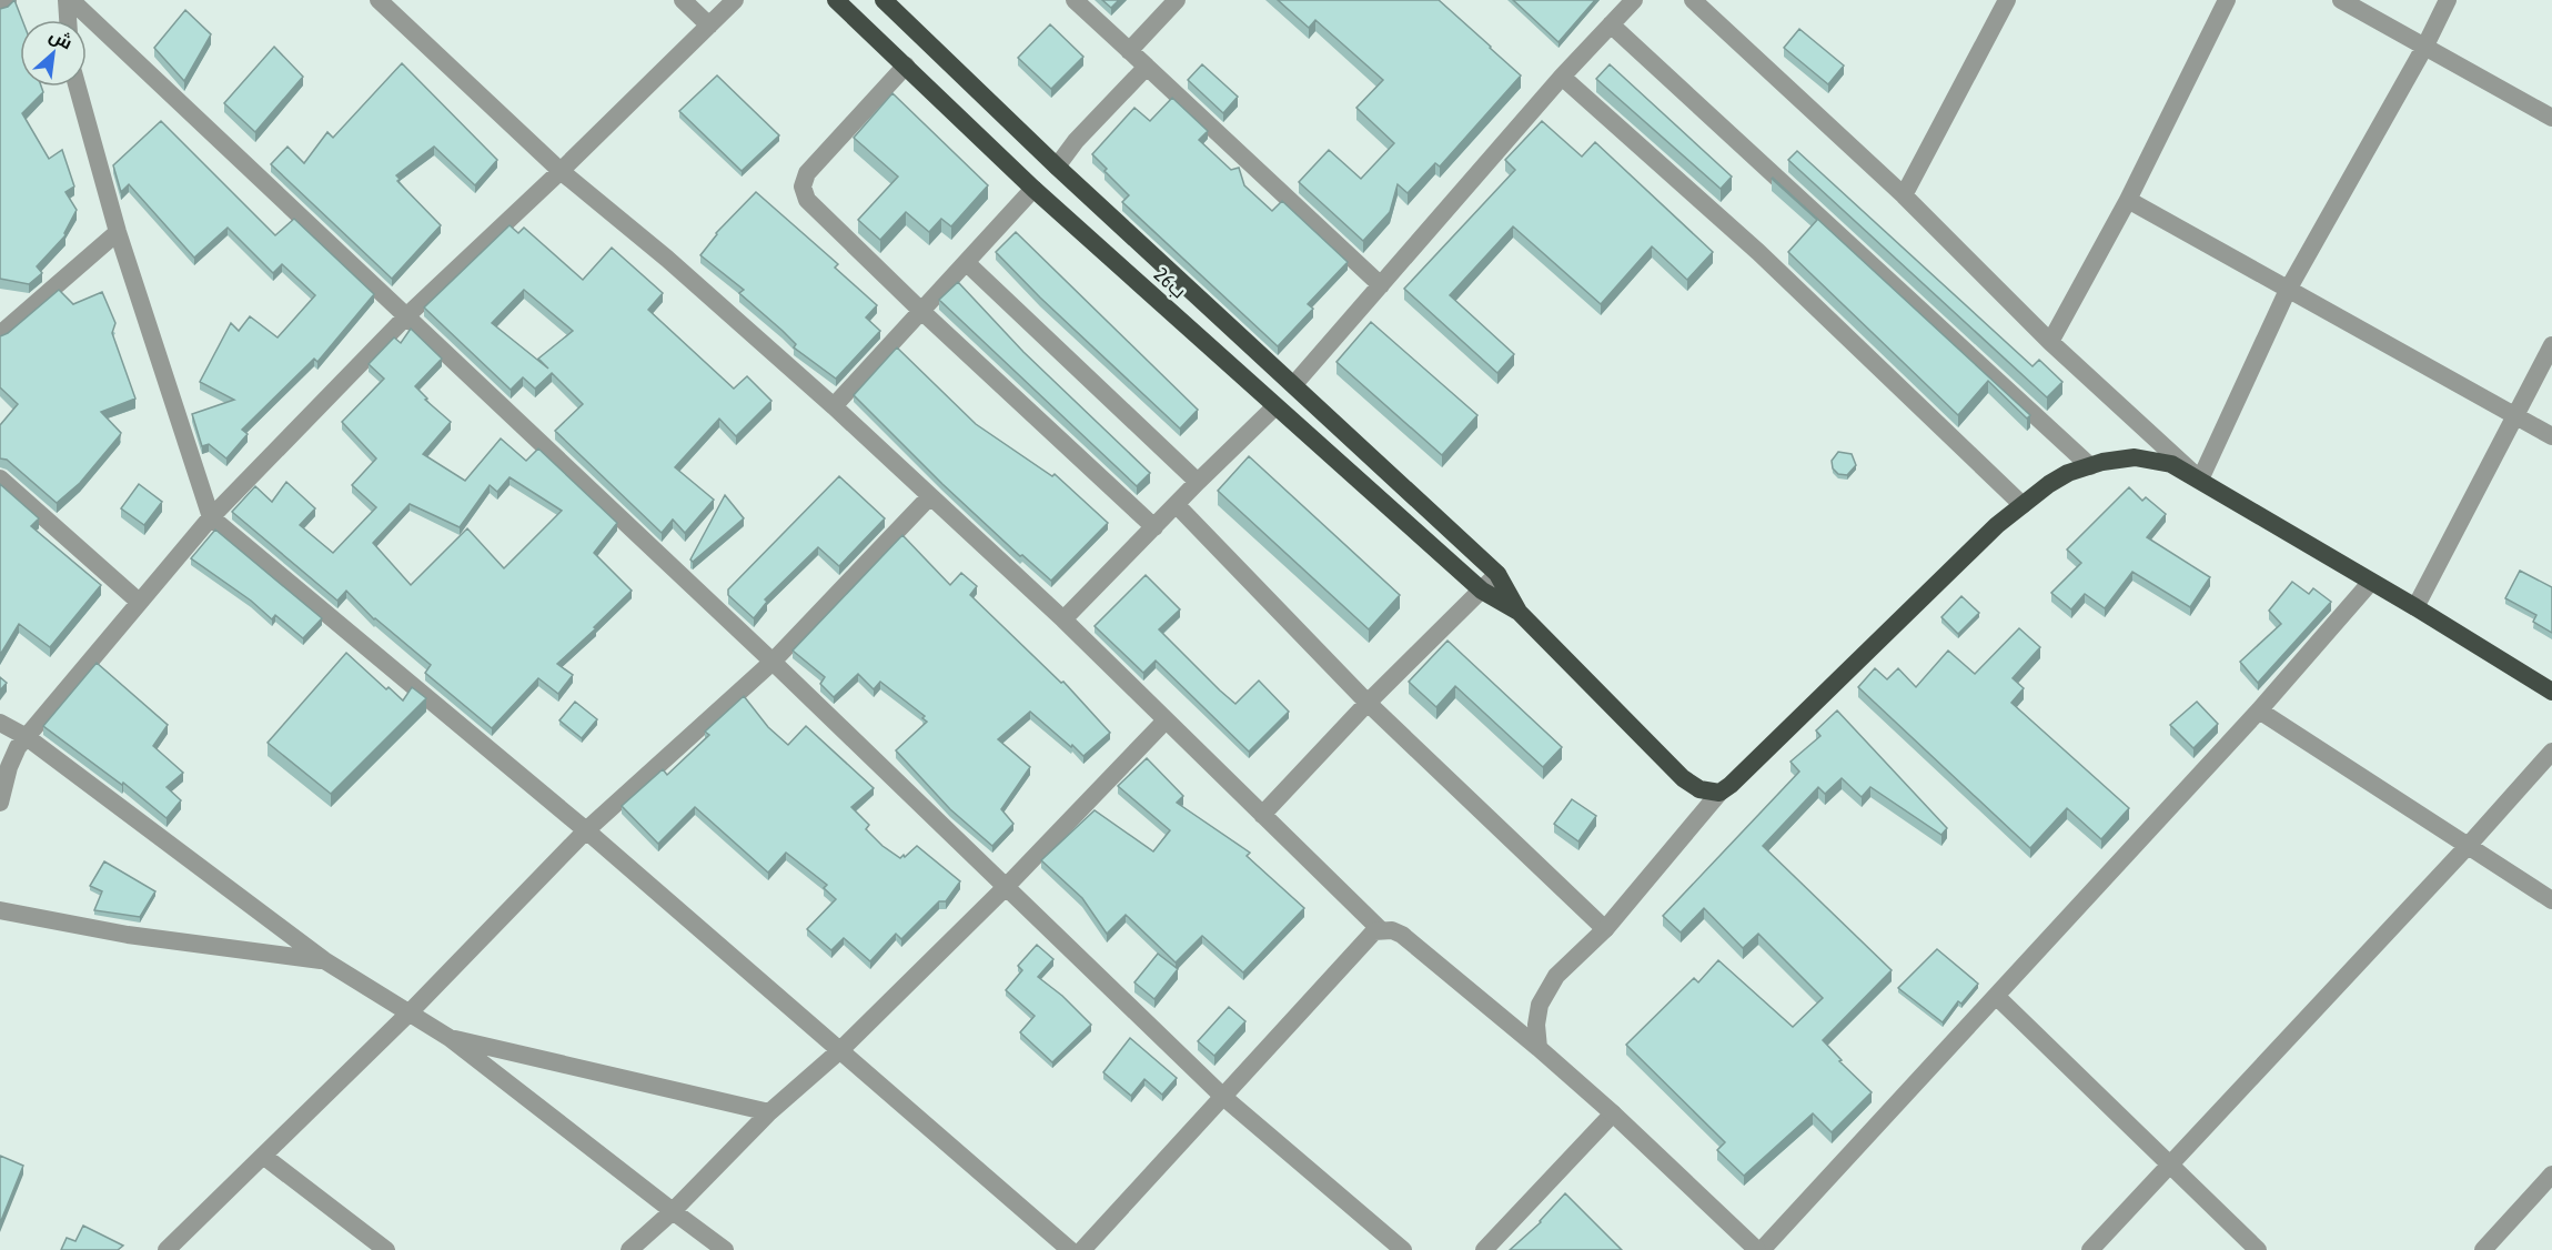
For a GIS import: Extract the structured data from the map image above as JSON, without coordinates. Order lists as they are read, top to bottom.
{
  "streets": {
    "highway": ["26ب"]
  },
  "north": "top right"
}
